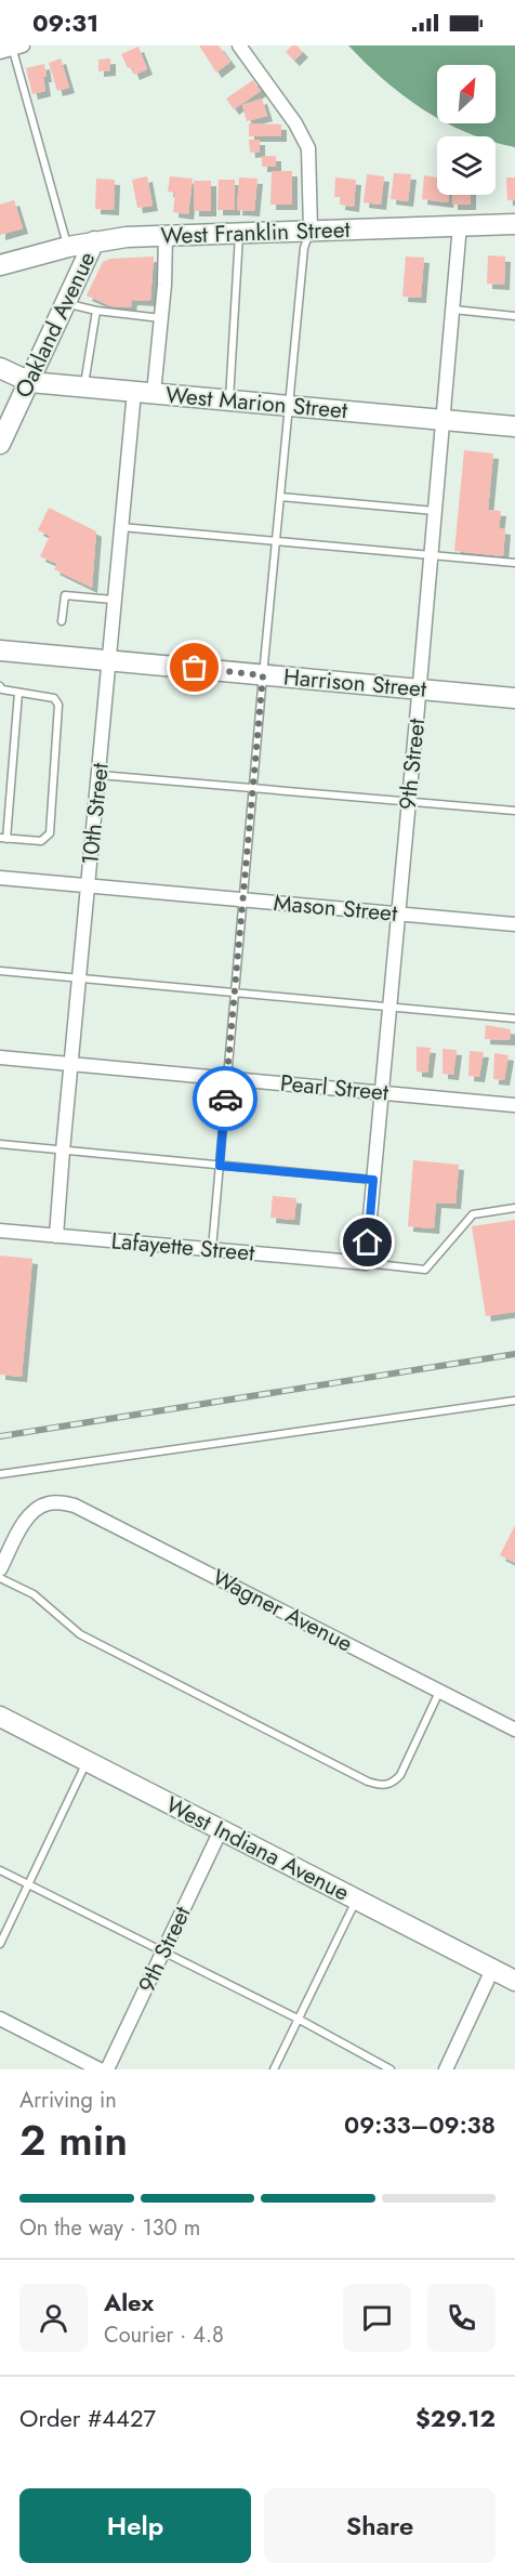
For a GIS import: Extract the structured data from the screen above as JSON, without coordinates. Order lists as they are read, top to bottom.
{
  "streets": {
    "street": [
      "West Franklin Street",
      "Oakland Avenue",
      "West Marion Street",
      "Harrison Street",
      "9th Street",
      "10th Street",
      "Mason Street",
      "Pearl Street",
      "Lafayette Street",
      "Wagner Avenue",
      "West Indiana Avenue"
    ]
  },
  "crossings": [
    ["West Franklin Street", "Oakland Avenue"],
    ["West Franklin Street", "9th Street"],
    ["Oakland Avenue", "West Marion Street"],
    ["West Marion Street", "9th Street"],
    ["West Marion Street", "10th Street"],
    ["Harrison Street", "9th Street"],
    ["Harrison Street", "10th Street"],
    ["9th Street", "Mason Street"],
    ["9th Street", "Pearl Street"],
    ["9th Street", "Lafayette Street"],
    ["9th Street", "West Indiana Avenue"],
    ["10th Street", "Mason Street"],
    ["10th Street", "Pearl Street"],
    ["10th Street", "Lafayette Street"]
  ],
  "north": "top right",
  "page": {
    "status": "09:31",
    "heading": ["2 min", "Arriving in", "09:33–09:38"],
    "panel": [
      "Alex",
      "Courier · 4.8",
      "Order #4427",
      "$29.12"
    ],
    "bar": "On the way · 130 m",
    "buttons": ["Help", "Share"]
  }
}
